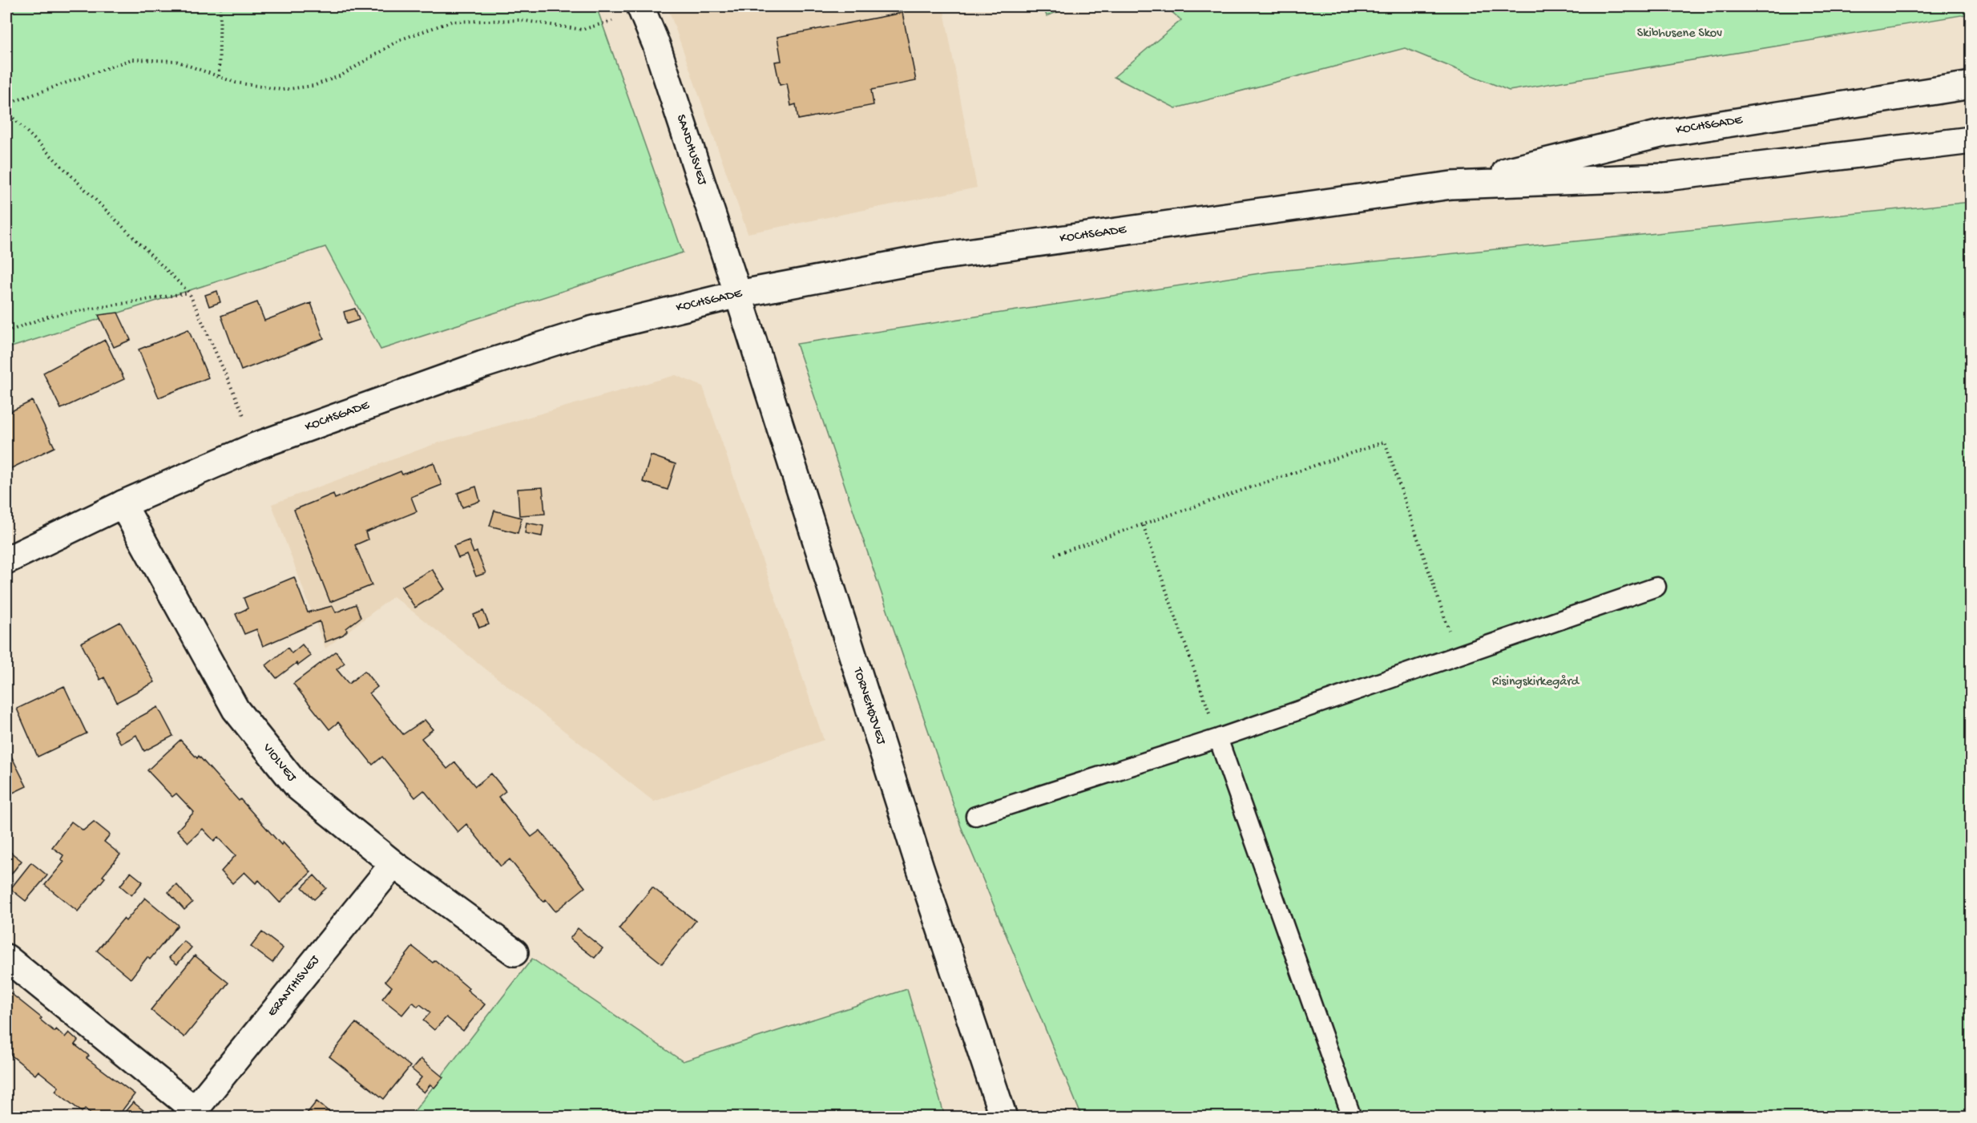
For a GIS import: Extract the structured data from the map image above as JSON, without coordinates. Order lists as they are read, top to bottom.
{
  "streets": {
    "street": [
      "KOCHSGADE",
      "SANDHUSVEJ",
      "TORNEHØJVEJ",
      "VIOLVEJ",
      "ERANTHISVEJ"
    ]
  },
  "crossings": [
    ["KOCHSGADE", "SANDHUSVEJ"],
    ["KOCHSGADE", "TORNEHØJVEJ"],
    ["KOCHSGADE", "VIOLVEJ"],
    ["SANDHUSVEJ", "TORNEHØJVEJ"],
    ["VIOLVEJ", "ERANTHISVEJ"]
  ],
  "parks": ["Skibhusene Skov", "Risingskirkegård"]
}
